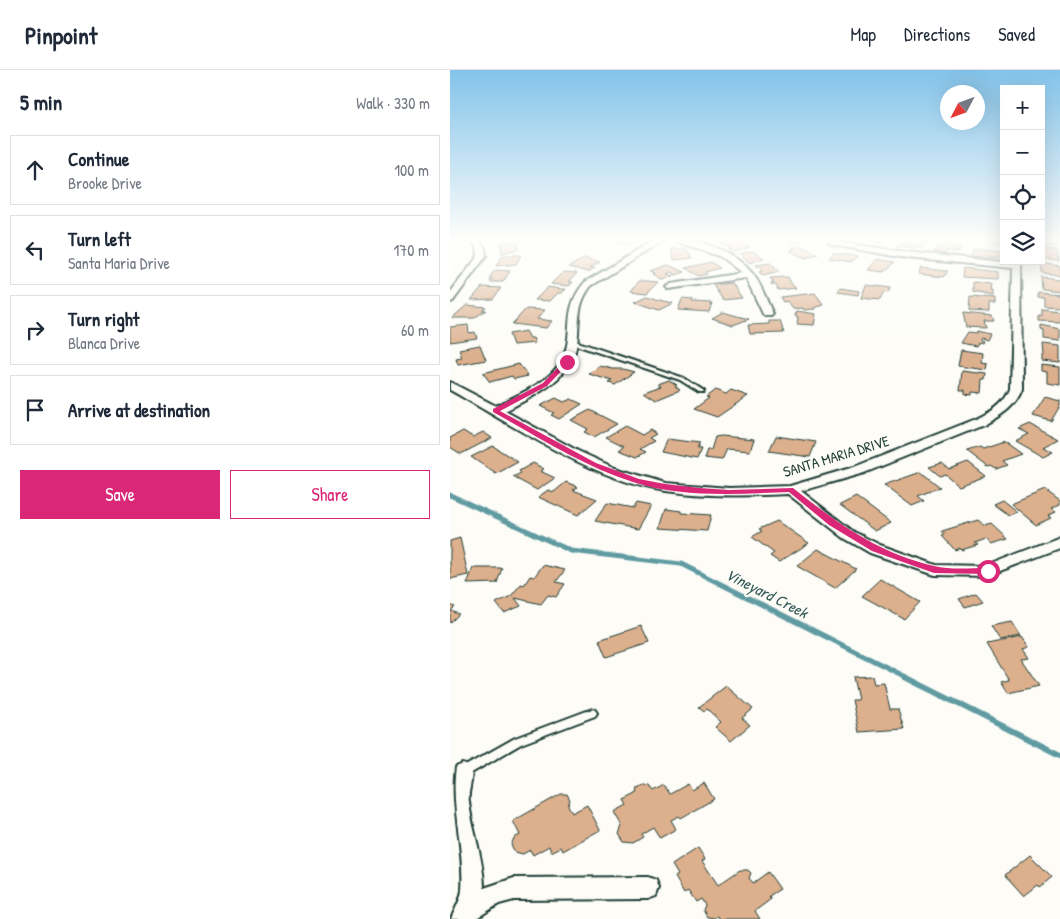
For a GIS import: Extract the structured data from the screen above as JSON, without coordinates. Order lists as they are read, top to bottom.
{
  "streets": {
    "street": ["SANTA MARIA DRIVE"]
  },
  "water": ["Vineyard Creek"],
  "north": "bottom left",
  "page": {
    "header": "Pinpoint",
    "nav": ["Map", "Directions", "Saved"],
    "heading": ["5 min", "Walk · 330 m"],
    "map_buttons": ["+", "−"],
    "list": [
      ["Continue", "Brooke Drive", "100 m"],
      ["Turn left", "Santa Maria Drive", "170 m"],
      ["Turn right", "Blanca Drive", "60 m"],
      "Arrive at destination"
    ],
    "buttons": ["Save", "Share"]
  }
}
